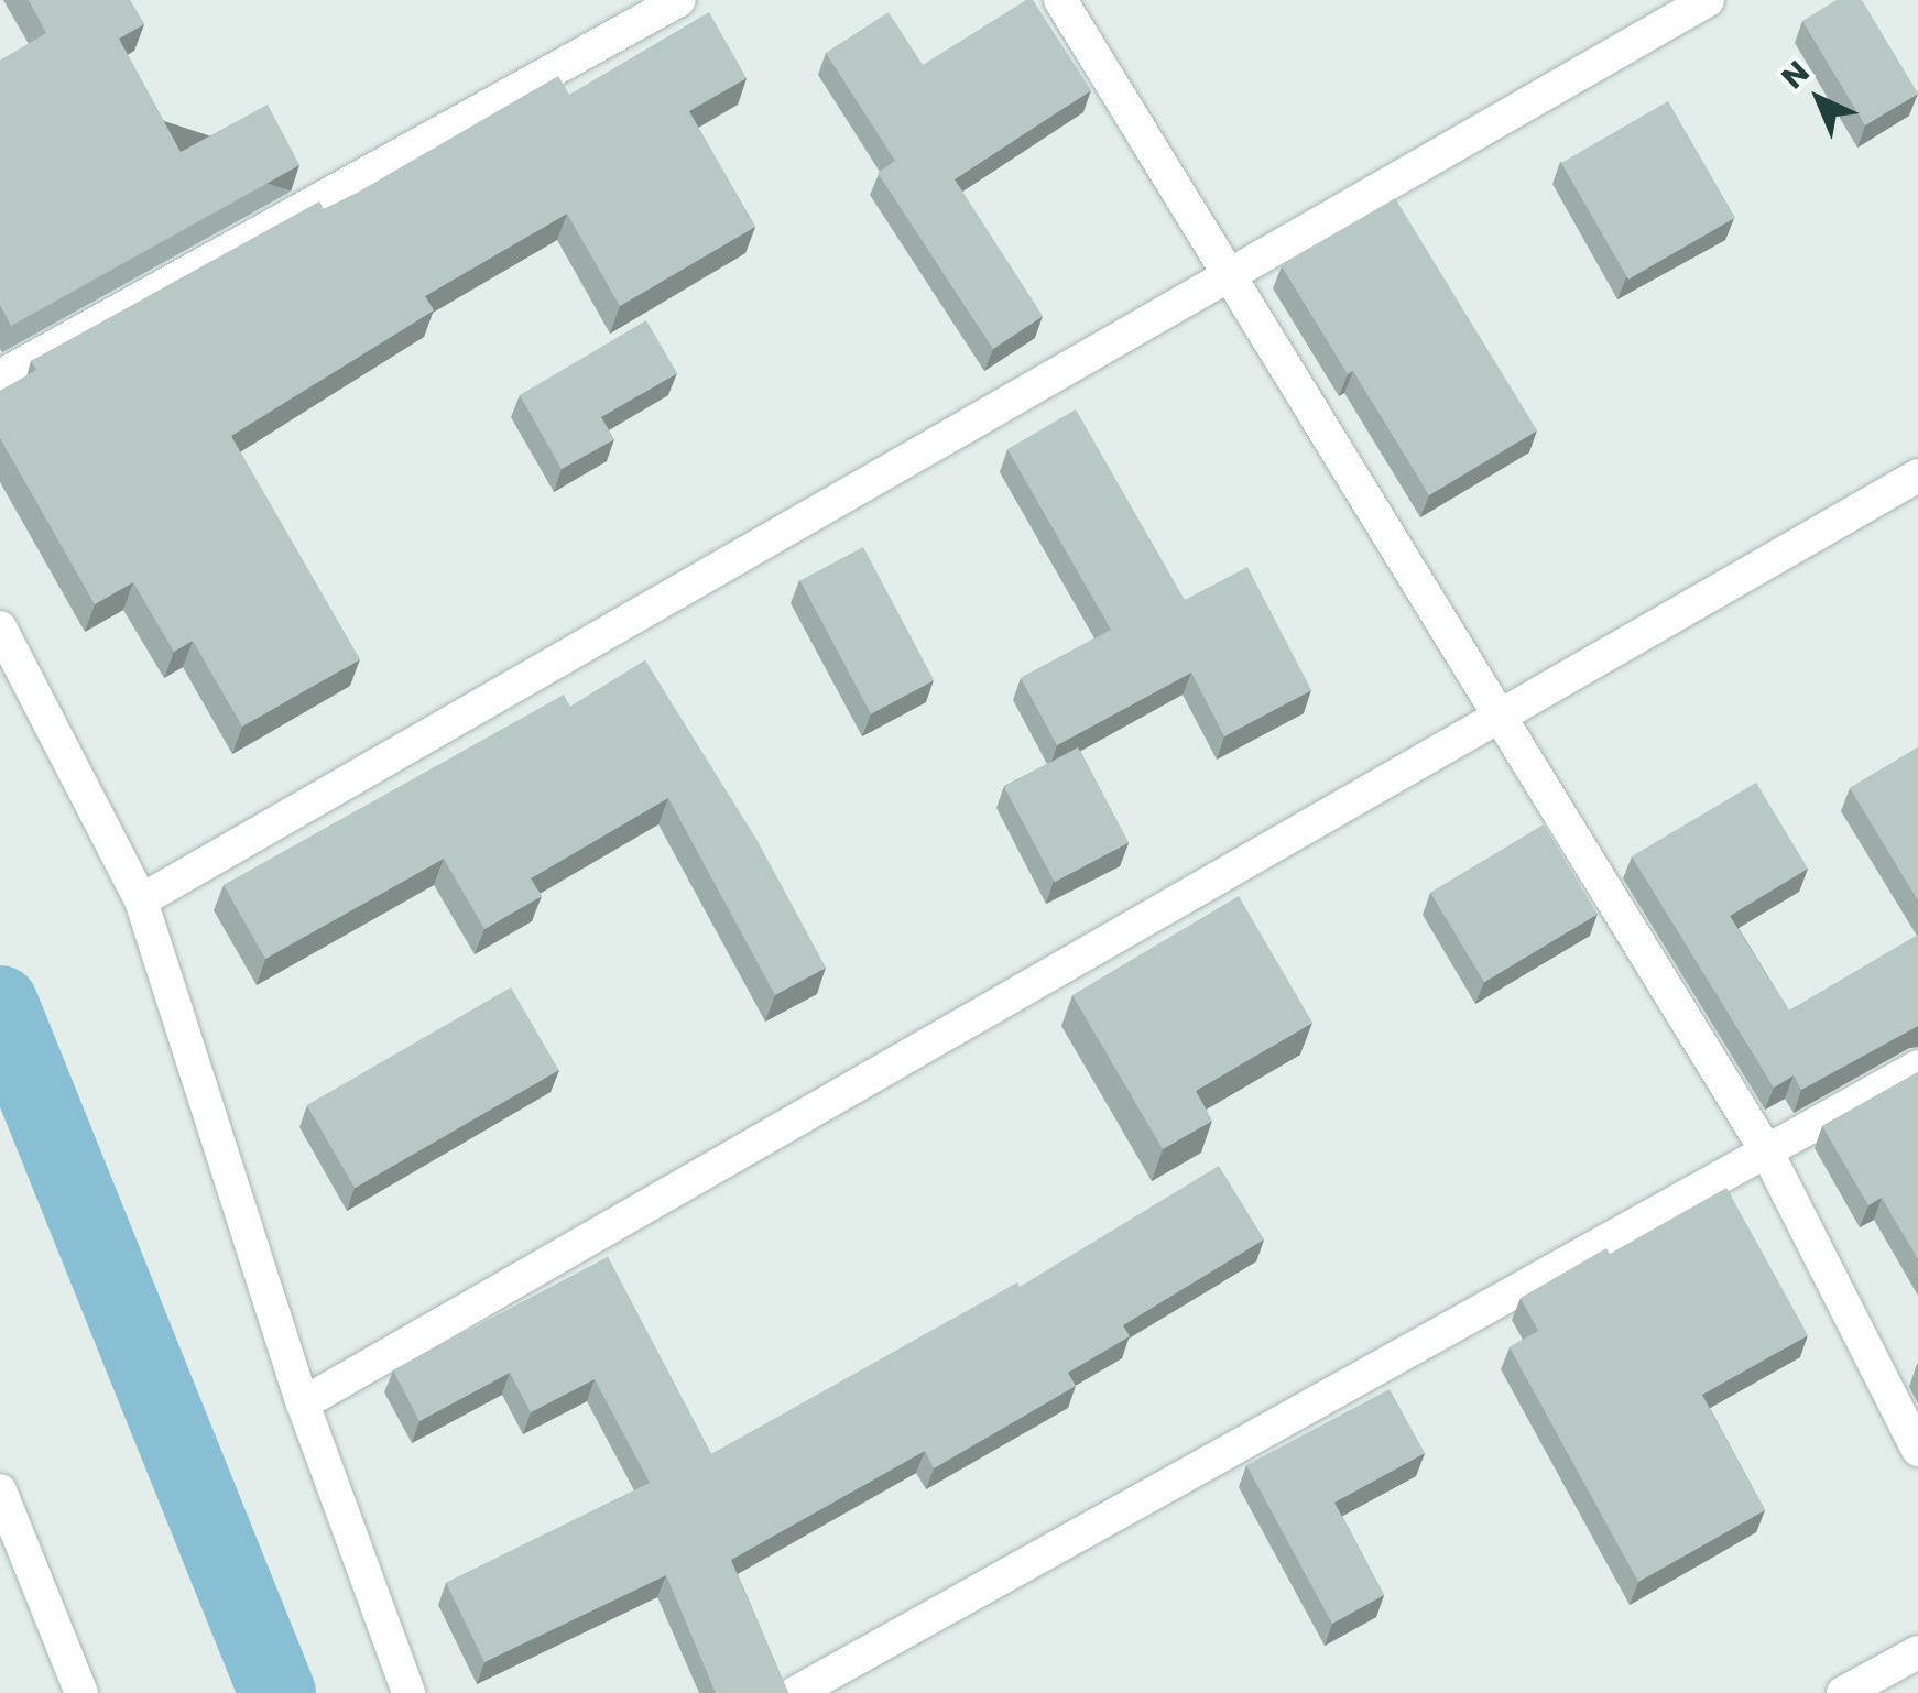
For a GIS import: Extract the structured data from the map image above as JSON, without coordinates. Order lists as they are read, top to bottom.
{
  "north": "top left"
}
